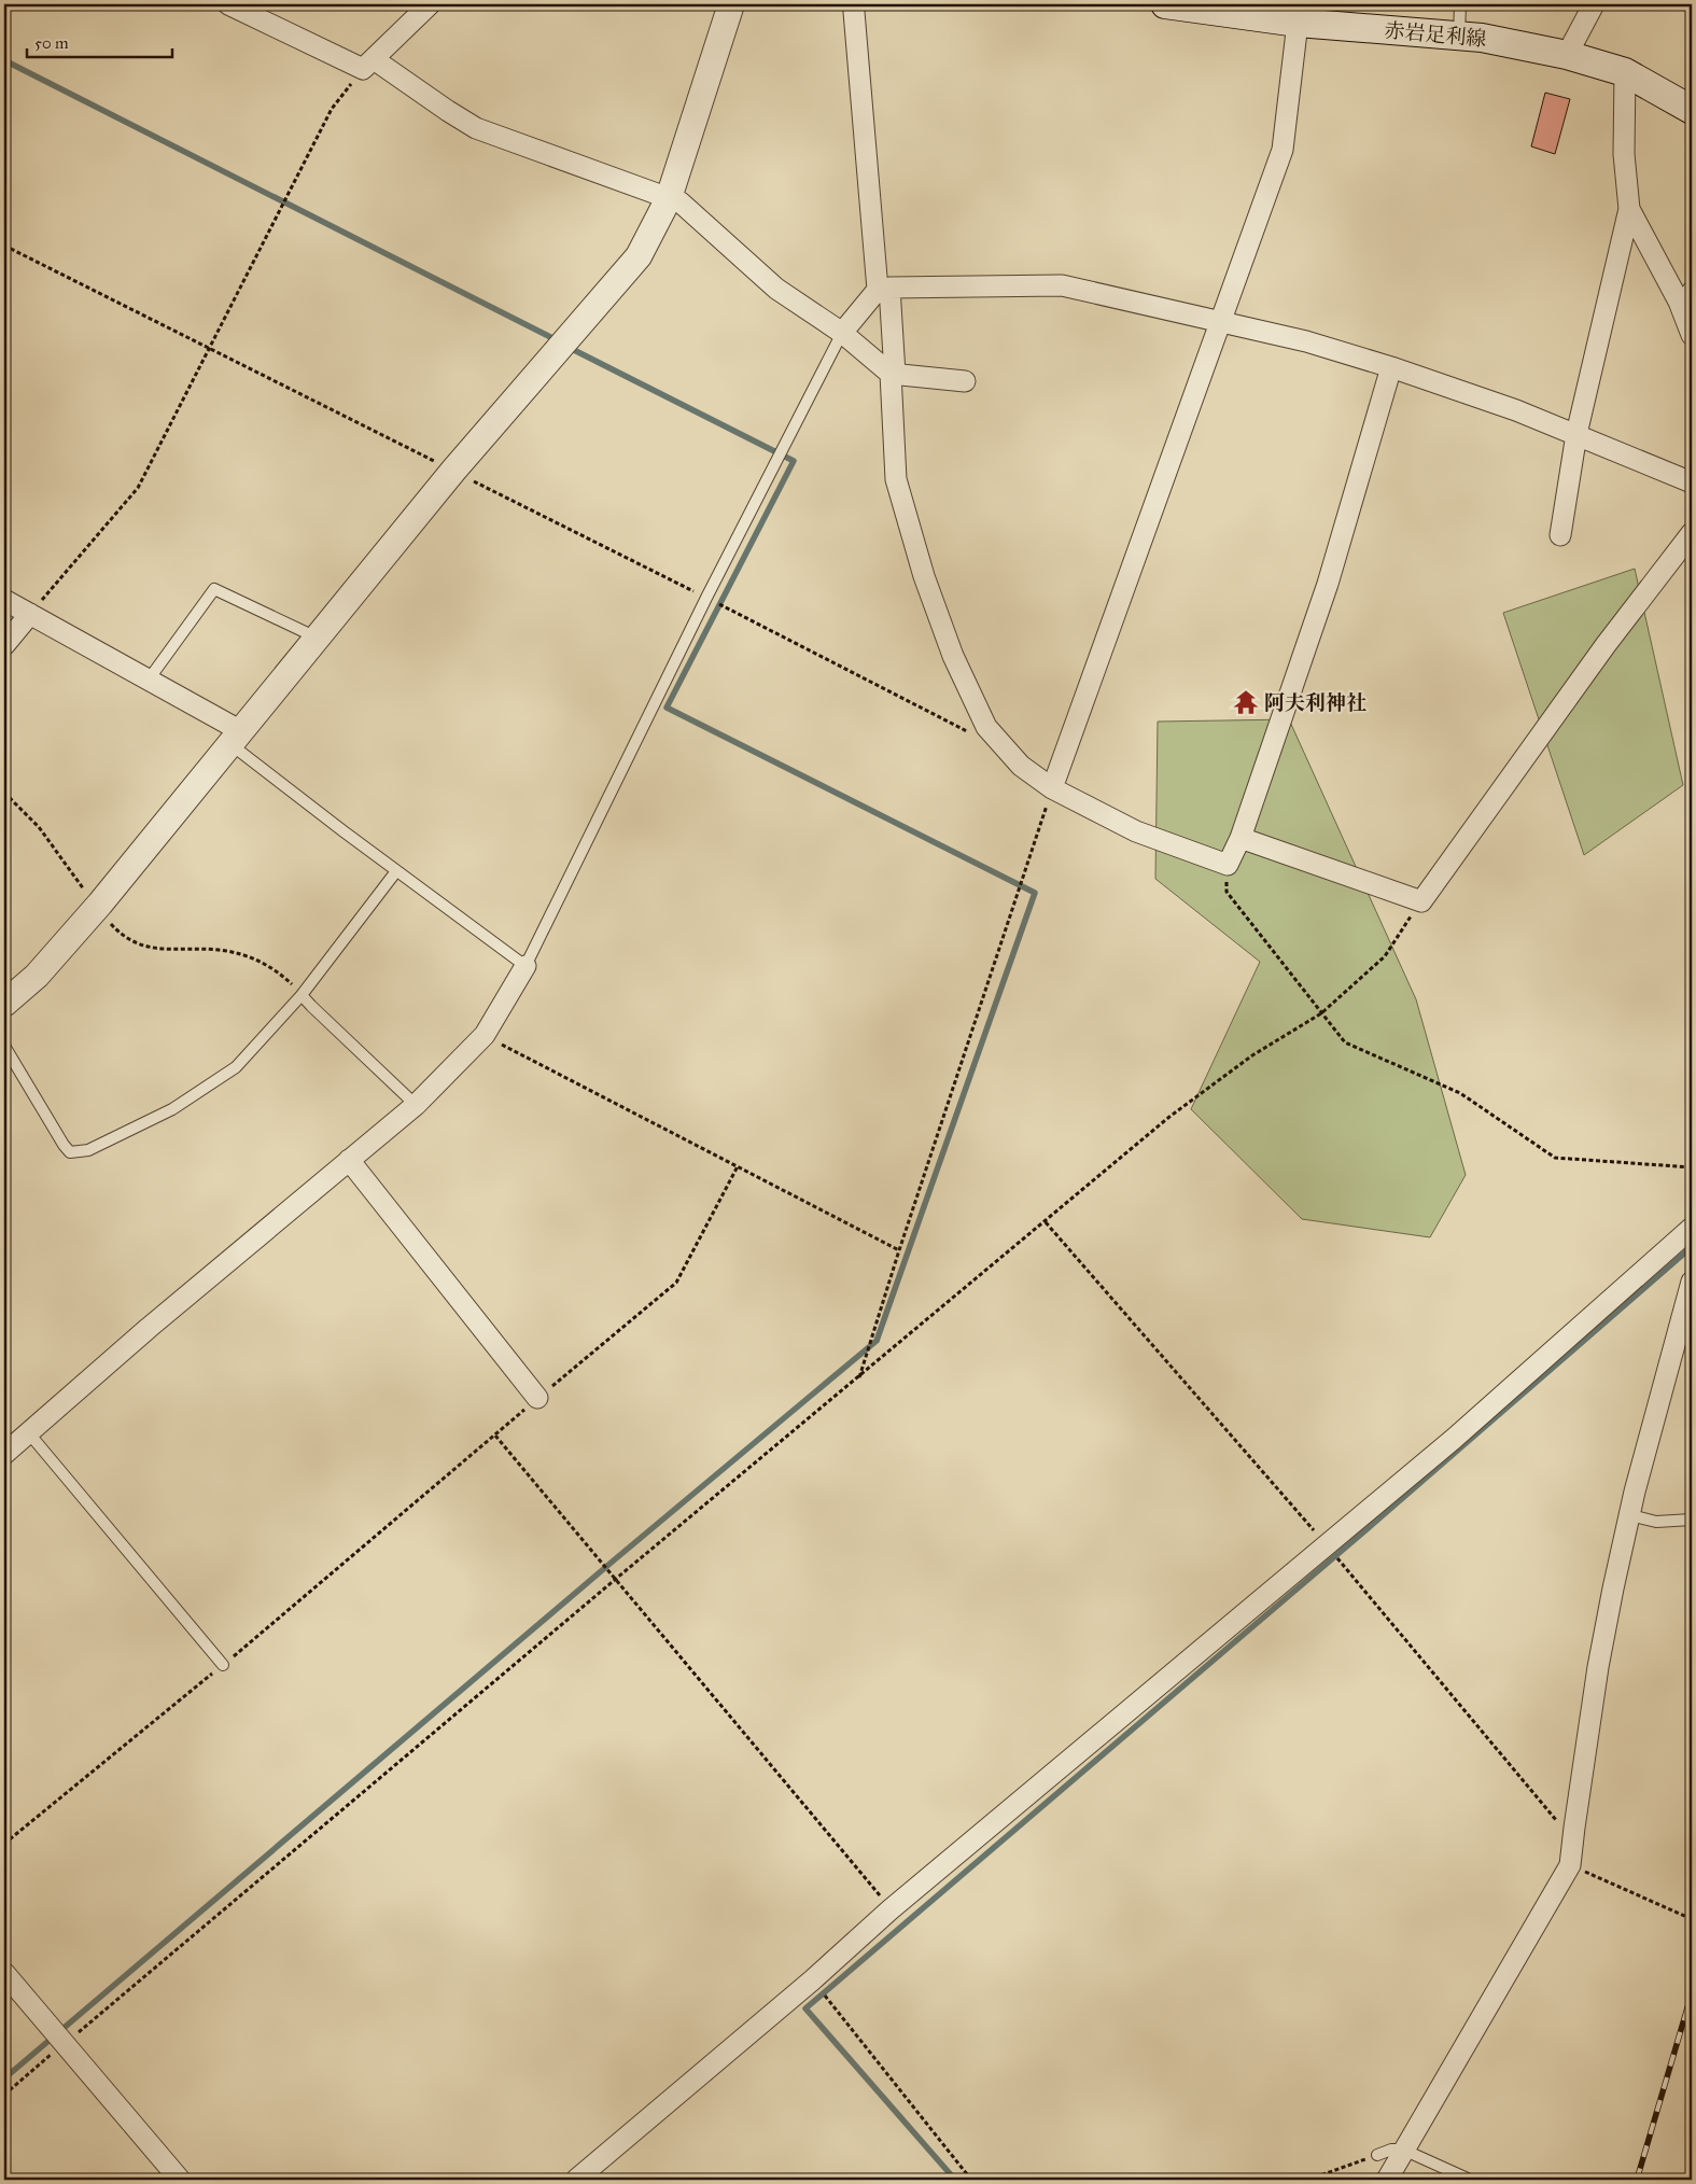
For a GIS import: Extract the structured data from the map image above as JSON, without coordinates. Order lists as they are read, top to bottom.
{
  "streets": {
    "main road": ["赤岩足利線"]
  },
  "places": {
    "temple": ["阿夫利神社"]
  },
  "scale_bar": "50 m"
}
